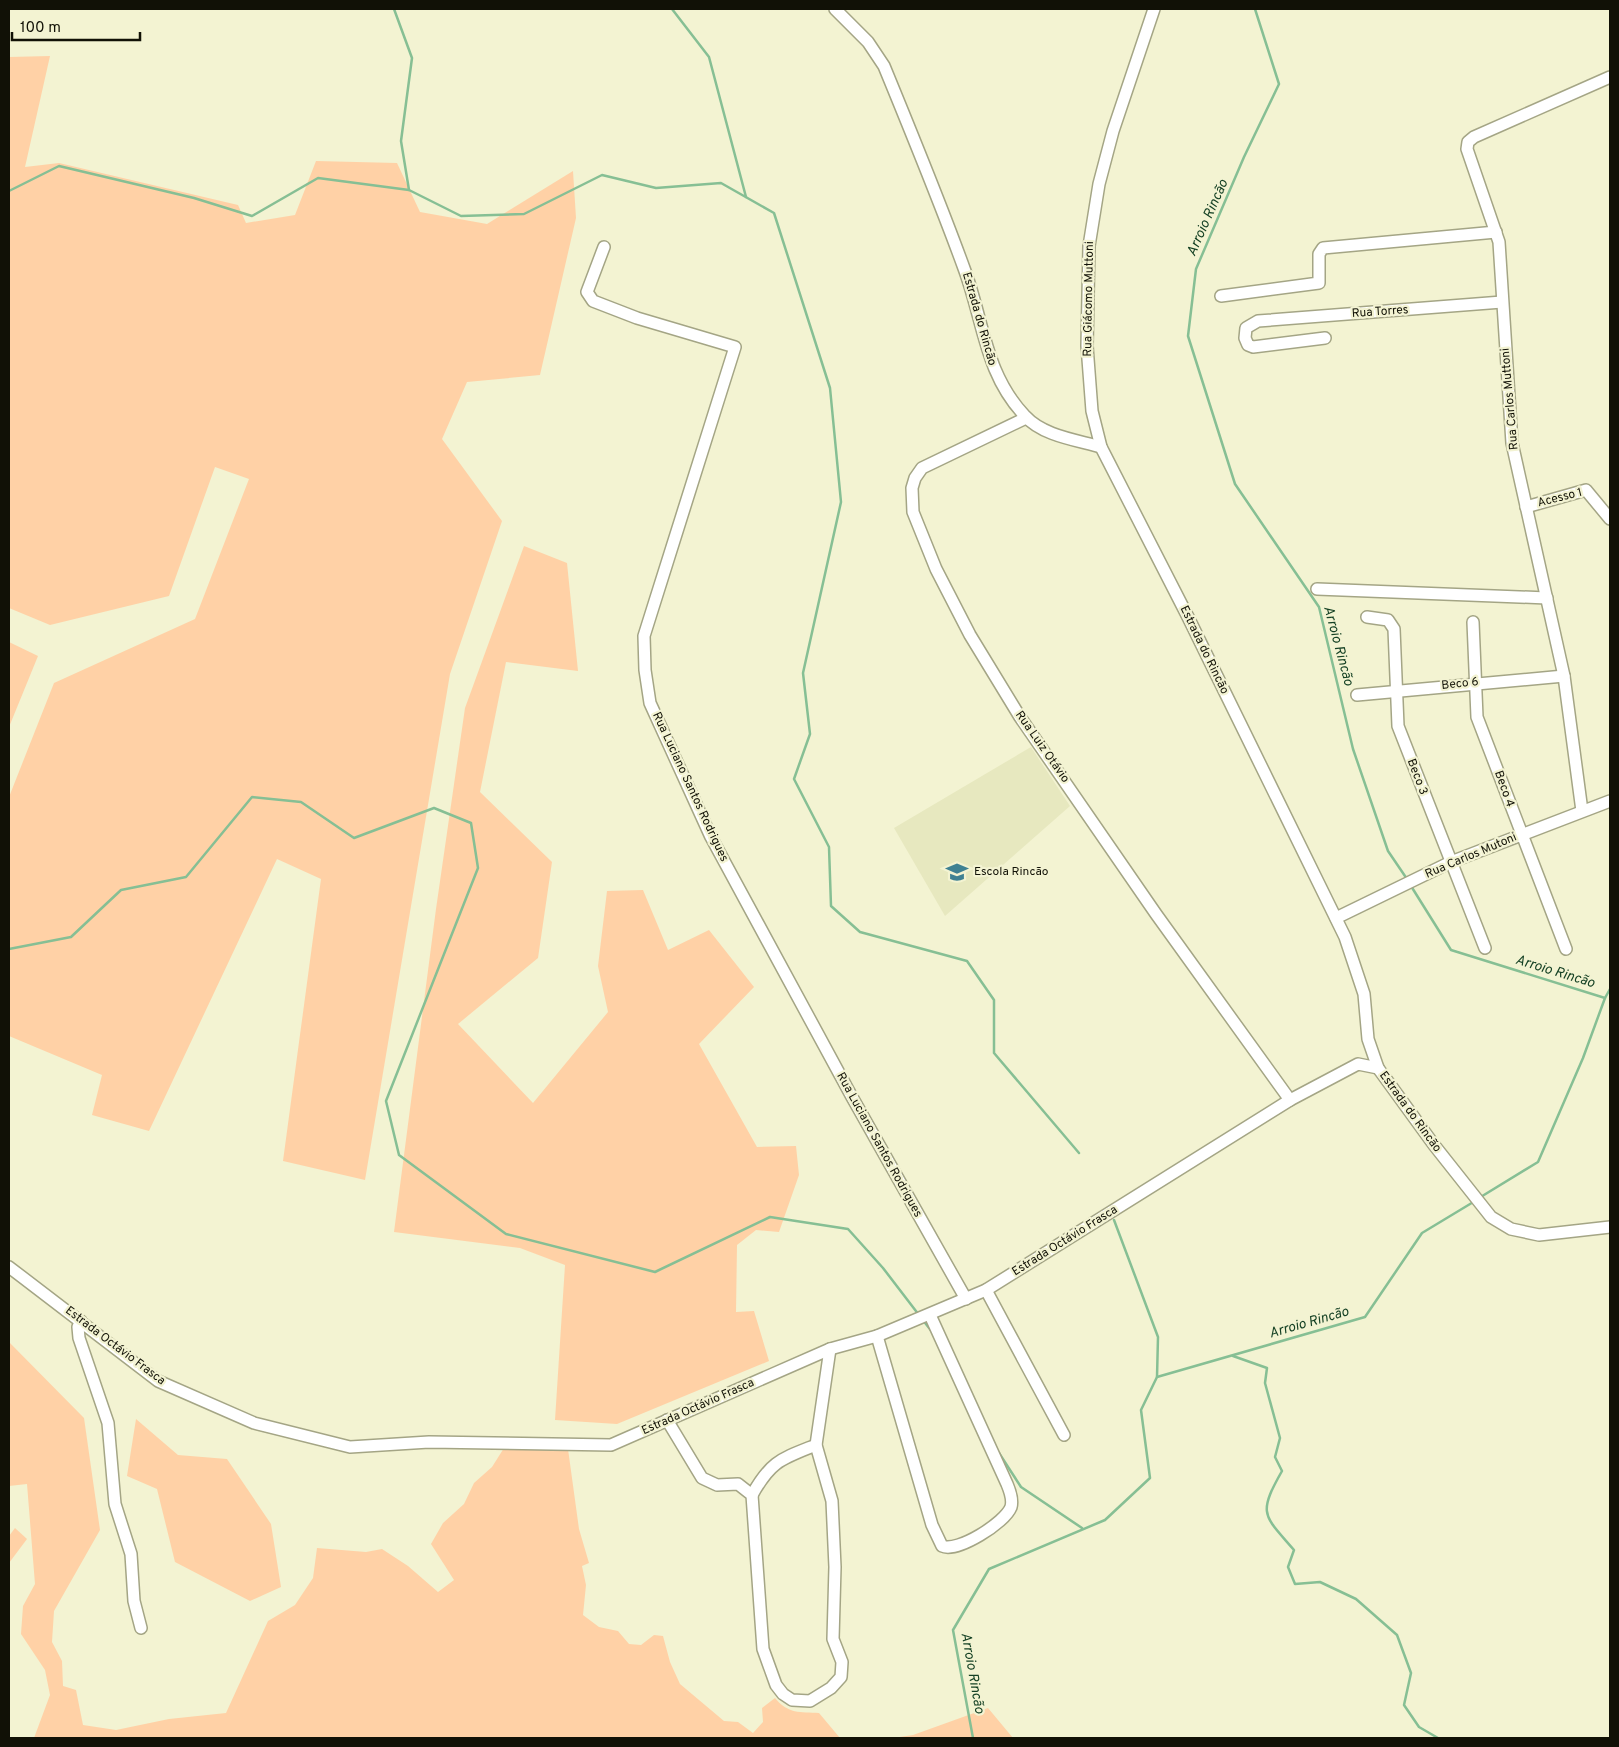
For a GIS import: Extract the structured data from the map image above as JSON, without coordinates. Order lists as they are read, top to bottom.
{
  "streets": {
    "street": [
      "Rua Giácomo Muttoni",
      "Rua Torres",
      "Estrada do Rincão",
      "Rua Carlos Muttoni",
      "Acesso 1",
      "Beco 6",
      "Rua Luiz Otávio",
      "Beco 3",
      "Rua Luciano Santos Rodrigues",
      "Beco 4",
      "Rua Carlos Mutoni",
      "Estrada Octávio Frasca"
    ]
  },
  "crossings": [
    ["Rua Giácomo Muttoni", "Estrada do Rincão"],
    ["Rua Torres", "Rua Carlos Muttoni"],
    ["Estrada do Rincão", "Rua Luiz Otávio"],
    ["Estrada do Rincão", "Rua Carlos Mutoni"],
    ["Rua Carlos Muttoni", "Acesso 1"],
    ["Rua Carlos Muttoni", "Beco 6"],
    ["Rua Carlos Muttoni", "Rua Carlos Mutoni"],
    ["Beco 6", "Beco 3"],
    ["Beco 6", "Beco 4"],
    ["Rua Luiz Otávio", "Estrada Octávio Frasca"],
    ["Beco 3", "Rua Carlos Mutoni"],
    ["Rua Luciano Santos Rodrigues", "Estrada Octávio Frasca"],
    ["Beco 4", "Rua Carlos Mutoni"]
  ],
  "water": ["Arroio Rincão"],
  "places": {
    "school or university": ["Escola Rincão"]
  },
  "scale_bar": "100 m"
}
